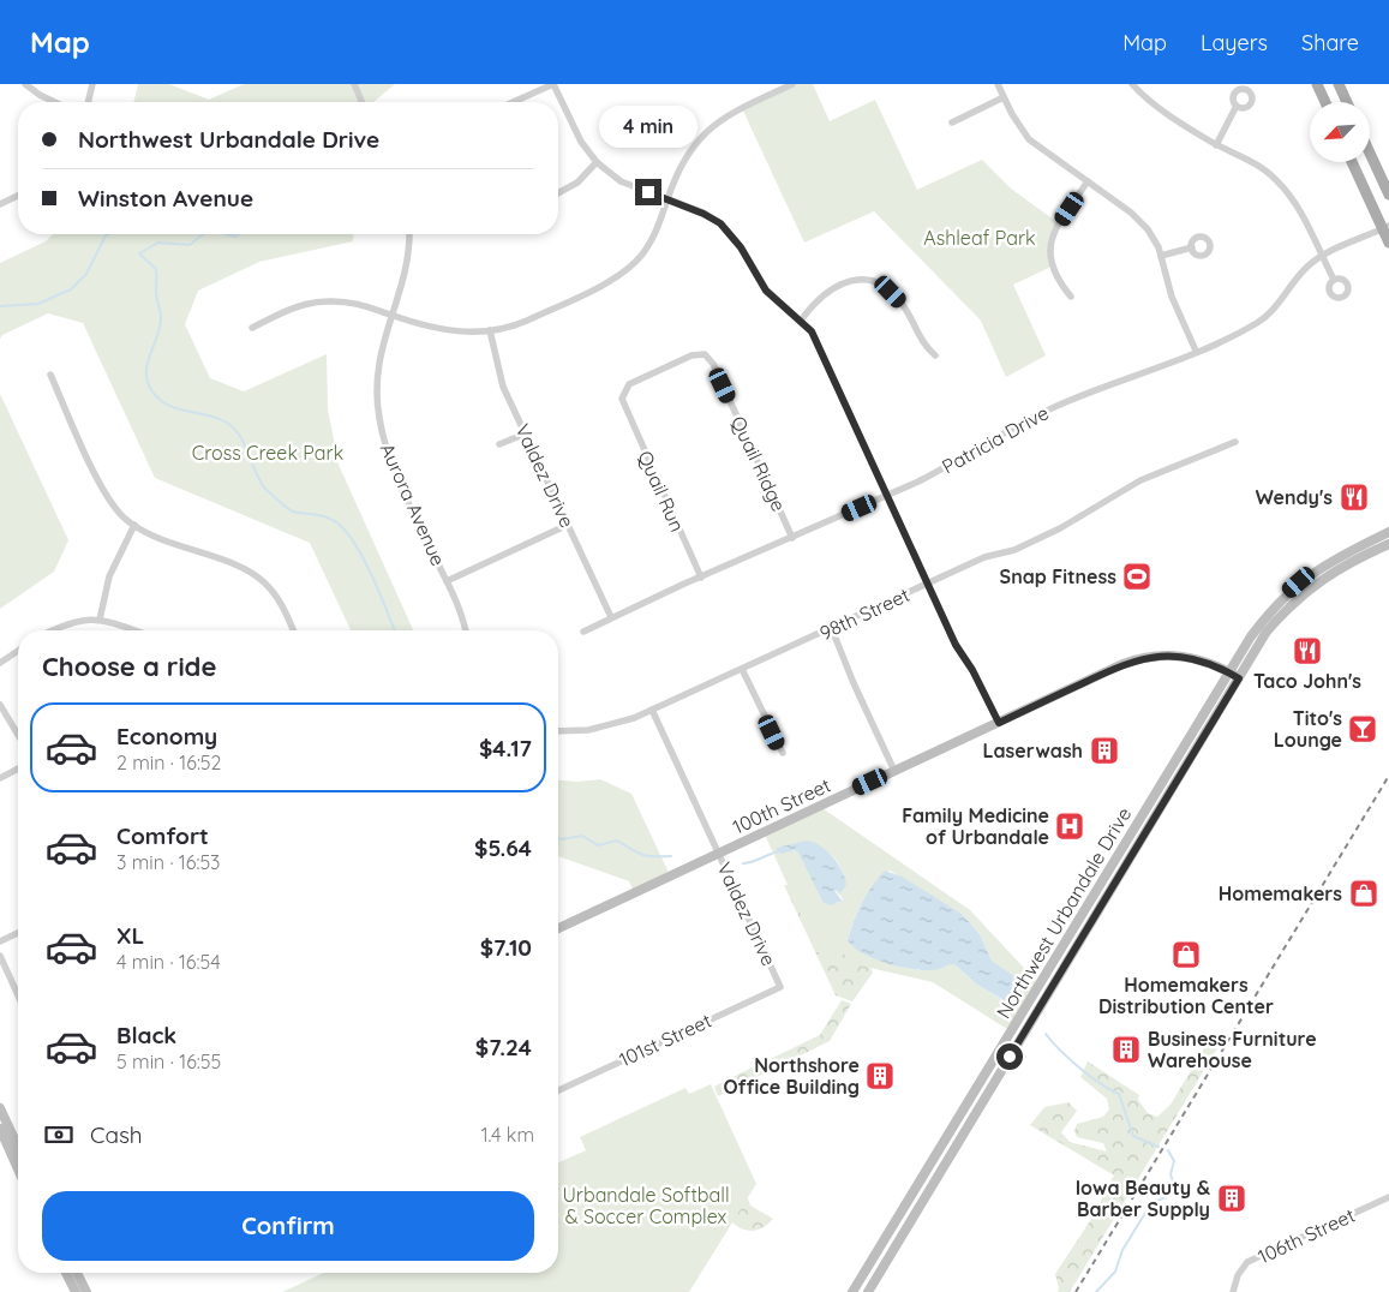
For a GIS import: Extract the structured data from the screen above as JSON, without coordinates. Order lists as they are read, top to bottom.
{
  "streets": {
    "main road": ["100th Street", "Northwest Urbandale Drive"],
    "street": [
      "Patricia Drive",
      "Quail Ridge",
      "Valdez Drive",
      "Quail Run",
      "Aurora Avenue",
      "98th Street",
      "101st Street",
      "106th Street"
    ]
  },
  "crossings": [
    ["Patricia Drive", "Quail Ridge"],
    ["Patricia Drive", "Valdez Drive"],
    ["Patricia Drive", "Quail Run"],
    ["Quail Ridge", "Quail Run"],
    ["Valdez Drive", "98th Street"],
    ["Valdez Drive", "100th Street"],
    ["Valdez Drive", "101st Street"],
    ["100th Street", "Northwest Urbandale Drive"]
  ],
  "parks": ["Ashleaf Park", "Cross Creek Park", "Urbandale Softball & Soccer Complex"],
  "places": {
    "restaurant": ["Wendy's", "Taco John's"],
    "sports": ["Snap Fitness"],
    "bar": ["Tito's Lounge"],
    "building": [
      "Laserwash",
      "Business Furniture Warehouse",
      "Northshore Office Building",
      "Iowa Beauty & Barber Supply"
    ],
    "hospital": ["Family Medicine of Urbandale"],
    "shop": ["Homemakers", "Homemakers Distribution Center"]
  },
  "north": "bottom left",
  "page": {
    "header": "Map",
    "nav": ["Map", "Layers", "Share"],
    "banner": ["Northwest Urbandale Drive", "Winston Avenue"],
    "bubble": "4 min",
    "heading": "Choose a ride",
    "list": [
      {
        "name": "Economy",
        "note": "2 min · 16:52",
        "value": "$4.17"
      },
      {
        "name": "Comfort",
        "note": "3 min · 16:53",
        "value": "$5.64"
      },
      {
        "name": "XL",
        "note": "4 min · 16:54",
        "value": "$7.10"
      },
      {
        "name": "Black",
        "note": "5 min · 16:55",
        "value": "$7.24"
      }
    ],
    "pay": ["Cash", "1.4 km"],
    "buttons": "Confirm"
  }
}
